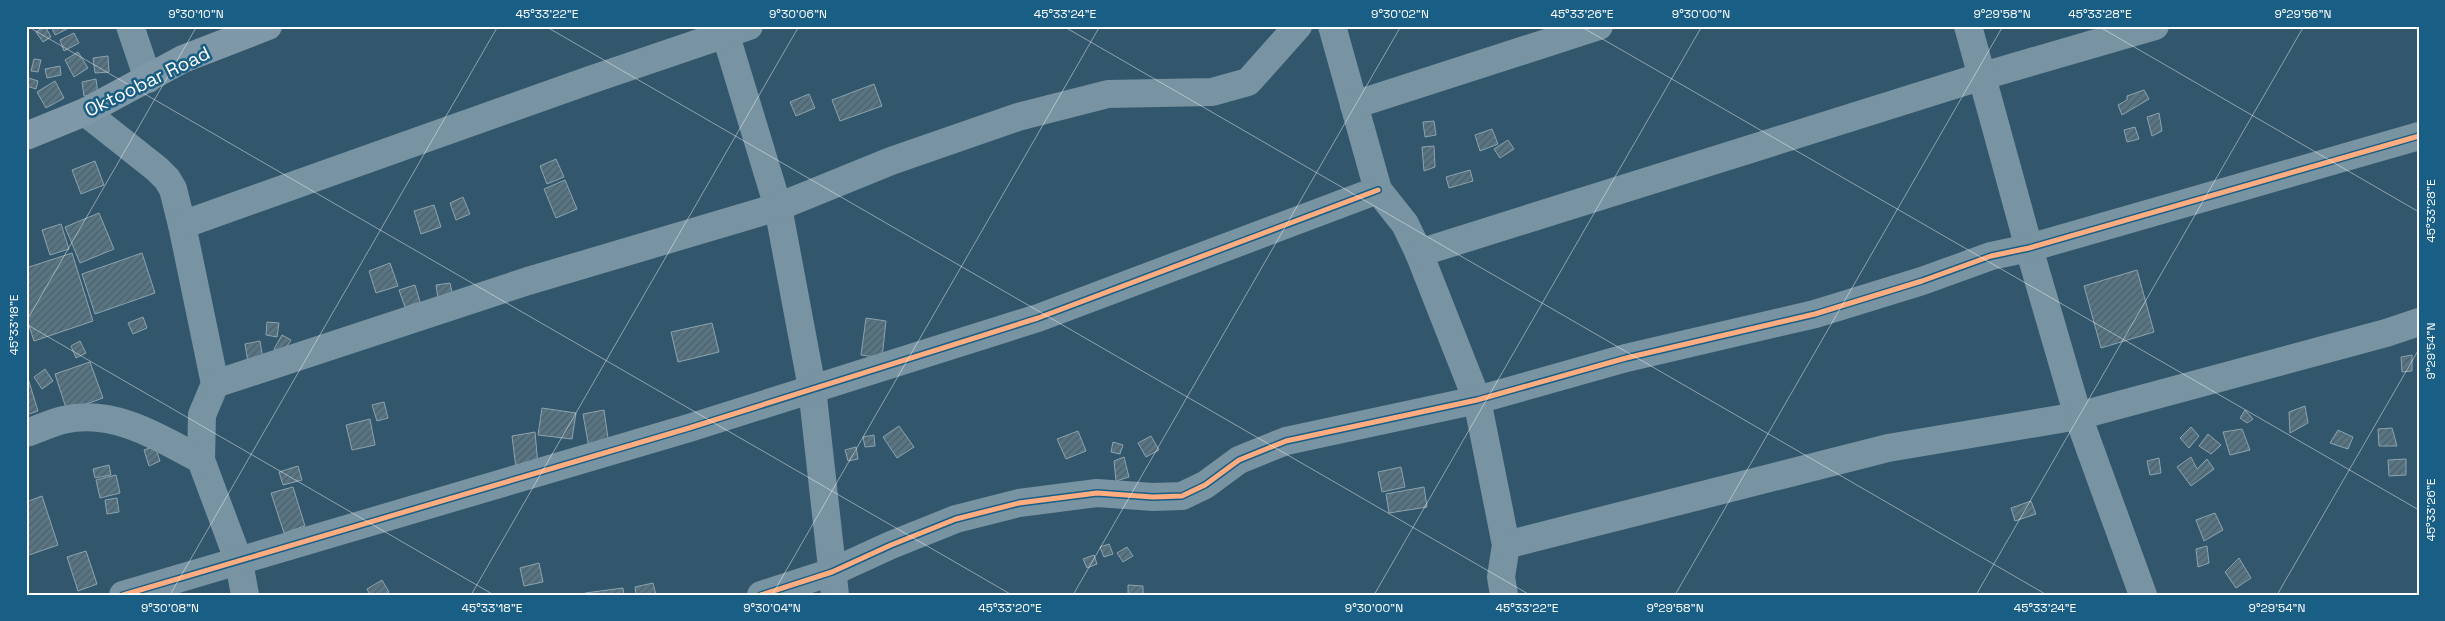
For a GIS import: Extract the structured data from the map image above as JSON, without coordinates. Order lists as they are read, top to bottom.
{
  "streets": {
    "street": ["Oktoobar Road"]
  },
  "coordinates": [
    "9°30'10\"N",
    "45°33'22\"E",
    "9°30'06\"N",
    "45°33'24\"E",
    "9°30'02\"N",
    "45°33'26\"E",
    "9°30'00\"N",
    "9°29'58\"N",
    "45°33'28\"E",
    "9°29'56\"N",
    "45°33'18\"E",
    "9°29'54\"N",
    "9°30'08\"N",
    "9°30'04\"N",
    "45°33'20\"E"
  ]
}
